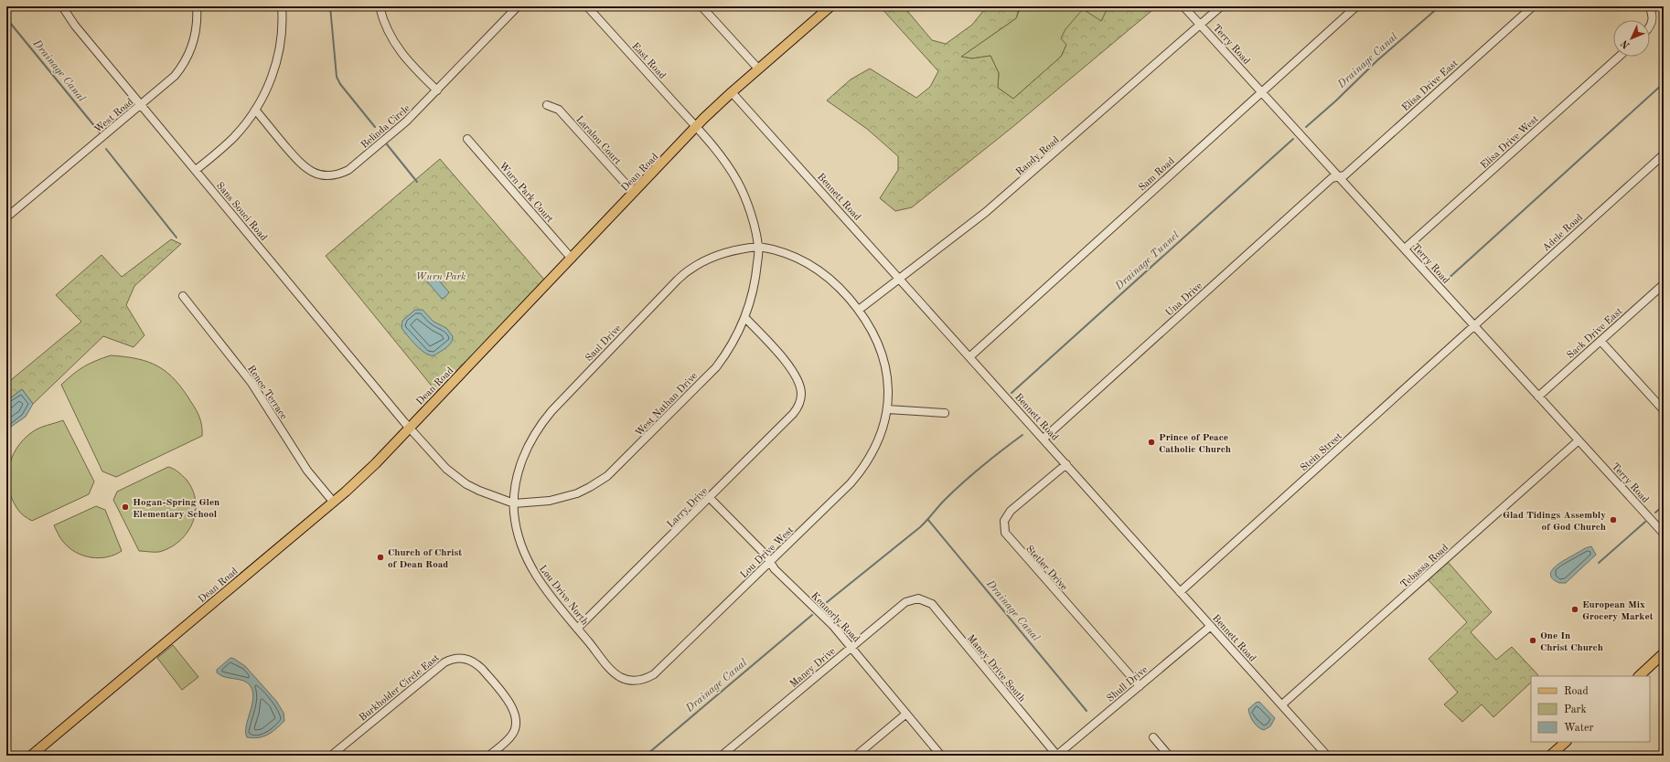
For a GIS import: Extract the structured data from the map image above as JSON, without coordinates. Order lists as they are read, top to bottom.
{
  "streets": {
    "main road": ["Dean Road"],
    "street": [
      "Terry Road",
      "East Road",
      "Elisa Drive East",
      "West Road",
      "Belinda Circle",
      "Laralou Court",
      "Elisa Drive West",
      "Randy Road",
      "Sam Road",
      "Wurn Park Court",
      "Bennett Road",
      "Sans Souci Road",
      "Adele Road",
      "Una Drive",
      "Sack Drive East",
      "Saul Drive",
      "Renee Terrace",
      "West Nathan Drive",
      "Stein Street",
      "Larry Drive",
      "Lou Drive West",
      "Tebassa Road",
      "Stetler Drive",
      "Lou Drive North",
      "Kennerly Road",
      "Maney Drive",
      "Maney Drive South",
      "Shull Drive",
      "Burkholder Circle East"
    ]
  },
  "crossings": [
    ["Terry Road", "Elisa Drive East"],
    ["Terry Road", "Elisa Drive West"],
    ["Terry Road", "Randy Road"],
    ["Terry Road", "Sam Road"],
    ["Terry Road", "Adele Road"],
    ["Terry Road", "Una Drive"],
    ["Terry Road", "Sack Drive East"],
    ["Terry Road", "Stein Street"],
    ["Terry Road", "Tebassa Road"],
    ["East Road", "Dean Road"],
    ["East Road", "Saul Drive"],
    ["East Road", "West Nathan Drive"],
    ["East Road", "Lou Drive West"],
    ["Elisa Drive East", "Una Drive"],
    ["West Road", "Sans Souci Road"],
    ["Laralou Court", "Dean Road"],
    ["Randy Road", "Bennett Road"],
    ["Randy Road", "Lou Drive West"],
    ["Dean Road", "Wurn Park Court"],
    ["Dean Road", "Bennett Road"],
    ["Dean Road", "Sans Souci Road"],
    ["Dean Road", "Renee Terrace"],
    ["Sam Road", "Bennett Road"],
    ["Bennett Road", "Una Drive"],
    ["Bennett Road", "Stein Street"],
    ["Bennett Road", "Tebassa Road"],
    ["Bennett Road", "Stetler Drive"],
    ["Bennett Road", "Shull Drive"],
    ["Sans Souci Road", "Saul Drive"],
    ["Sans Souci Road", "West Nathan Drive"],
    ["Sans Souci Road", "Lou Drive North"],
    ["Adele Road", "Stein Street"],
    ["Saul Drive", "West Nathan Drive"],
    ["Saul Drive", "Lou Drive West"],
    ["Saul Drive", "Lou Drive North"],
    ["West Nathan Drive", "Larry Drive"],
    ["West Nathan Drive", "Lou Drive West"],
    ["West Nathan Drive", "Lou Drive North"],
    ["Larry Drive", "Lou Drive North"],
    ["Larry Drive", "Kennerly Road"],
    ["Lou Drive West", "Lou Drive North"],
    ["Lou Drive West", "Kennerly Road"],
    ["Stetler Drive", "Shull Drive"],
    ["Kennerly Road", "Maney Drive"],
    ["Maney Drive", "Maney Drive South"],
    ["Maney Drive South", "Shull Drive"]
  ],
  "water": ["Drainage Canal", "Drainage Tunnel"],
  "parks": ["Wurn Park"],
  "places": [
    "Prince of Peace Catholic Church",
    "Hogan-Spring Glen Elementary School",
    "Glad Tidings Assembly of God Church",
    "Church of Christ of Dean Road",
    "European Mix Grocery Market",
    "One In Christ Church"
  ],
  "legend": ["Road", "Park", "Water"],
  "north": "bottom left"
}
